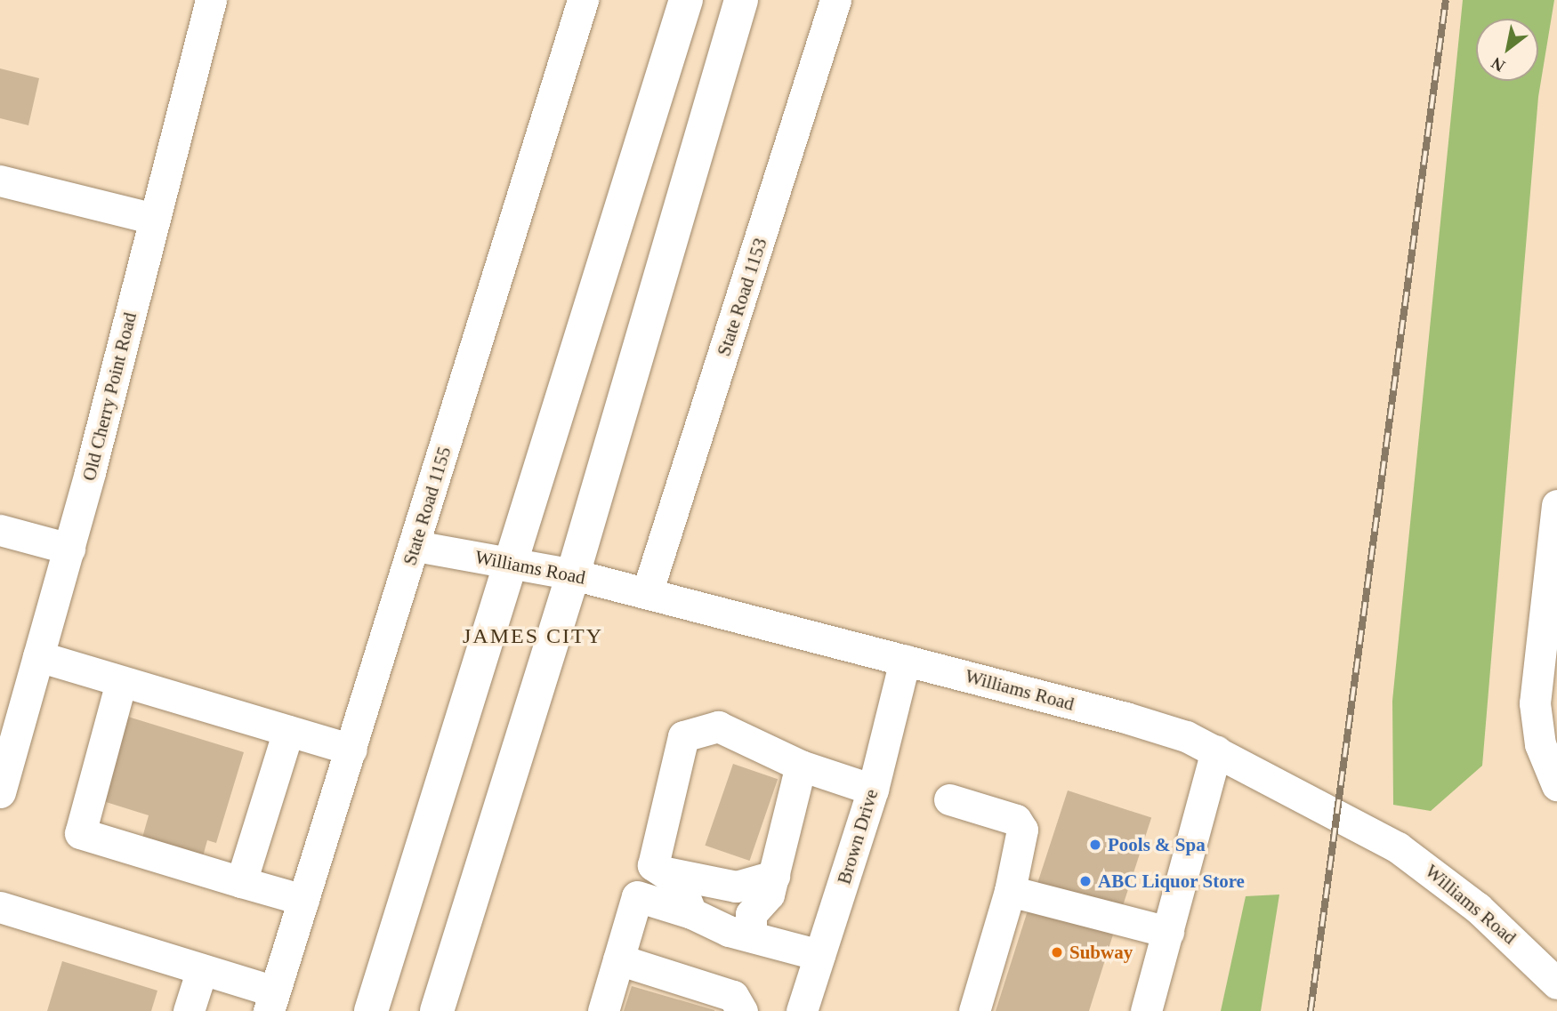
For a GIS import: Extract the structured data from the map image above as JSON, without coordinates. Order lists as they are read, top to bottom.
{
  "streets": {
    "street": [
      "State Road 1153",
      "Old Cherry Point Road",
      "State Road 1155",
      "Williams Road",
      "Brown Drive"
    ]
  },
  "crossings": [
    ["State Road 1153", "Williams Road"],
    ["State Road 1155", "Williams Road"],
    ["Williams Road", "Brown Drive"]
  ],
  "districts": ["JAMES CITY"],
  "places": ["Pools & Spa", "ABC Liquor Store", "Subway"],
  "north": "bottom left"
}
